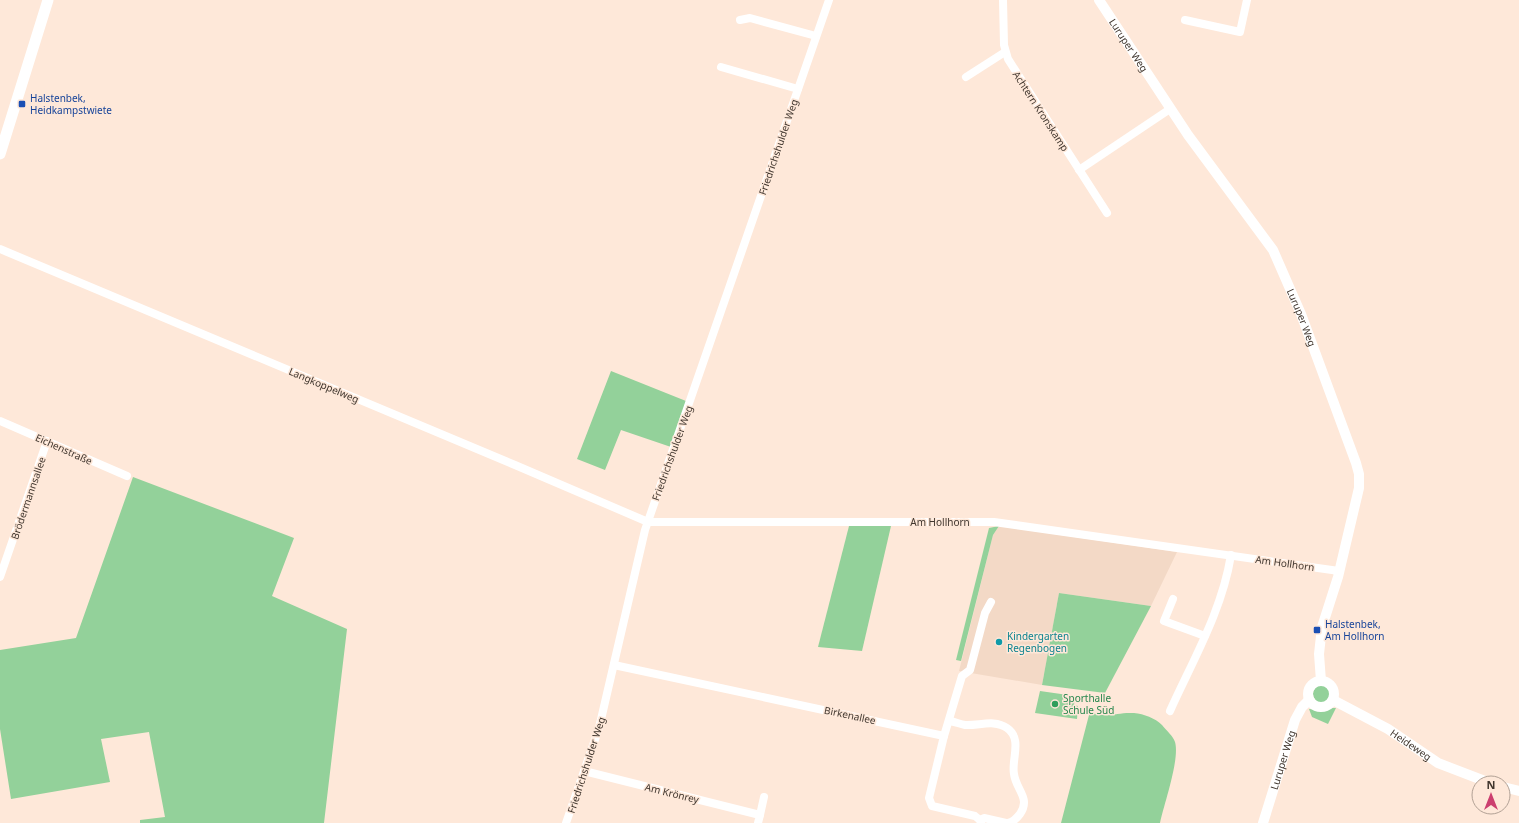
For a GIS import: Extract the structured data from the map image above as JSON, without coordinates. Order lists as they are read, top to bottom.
{
  "streets": {
    "street": [
      "Luruper Weg",
      "Achtern Kronskamp",
      "Friedrichshulder Weg",
      "Langkoppelweg",
      "Eichenstraße",
      "Brödermannsallee",
      "Am Hollhorn",
      "Birkenallee",
      "Heideweg",
      "Am Krönrey"
    ]
  },
  "crossings": [
    ["Luruper Weg", "Am Hollhorn"],
    ["Luruper Weg", "Heideweg"],
    ["Friedrichshulder Weg", "Langkoppelweg"],
    ["Friedrichshulder Weg", "Am Hollhorn"],
    ["Friedrichshulder Weg", "Birkenallee"],
    ["Friedrichshulder Weg", "Am Krönrey"],
    ["Langkoppelweg", "Am Hollhorn"],
    ["Eichenstraße", "Brödermannsallee"]
  ],
  "places": {
    "transit": ["Halstenbek, Heidkampstwiete", "Halstenbek, Am Hollhorn"],
    "other": ["Kindergarten Regenbogen", "Sporthalle Schule Süd"]
  },
  "north": "top"
}
